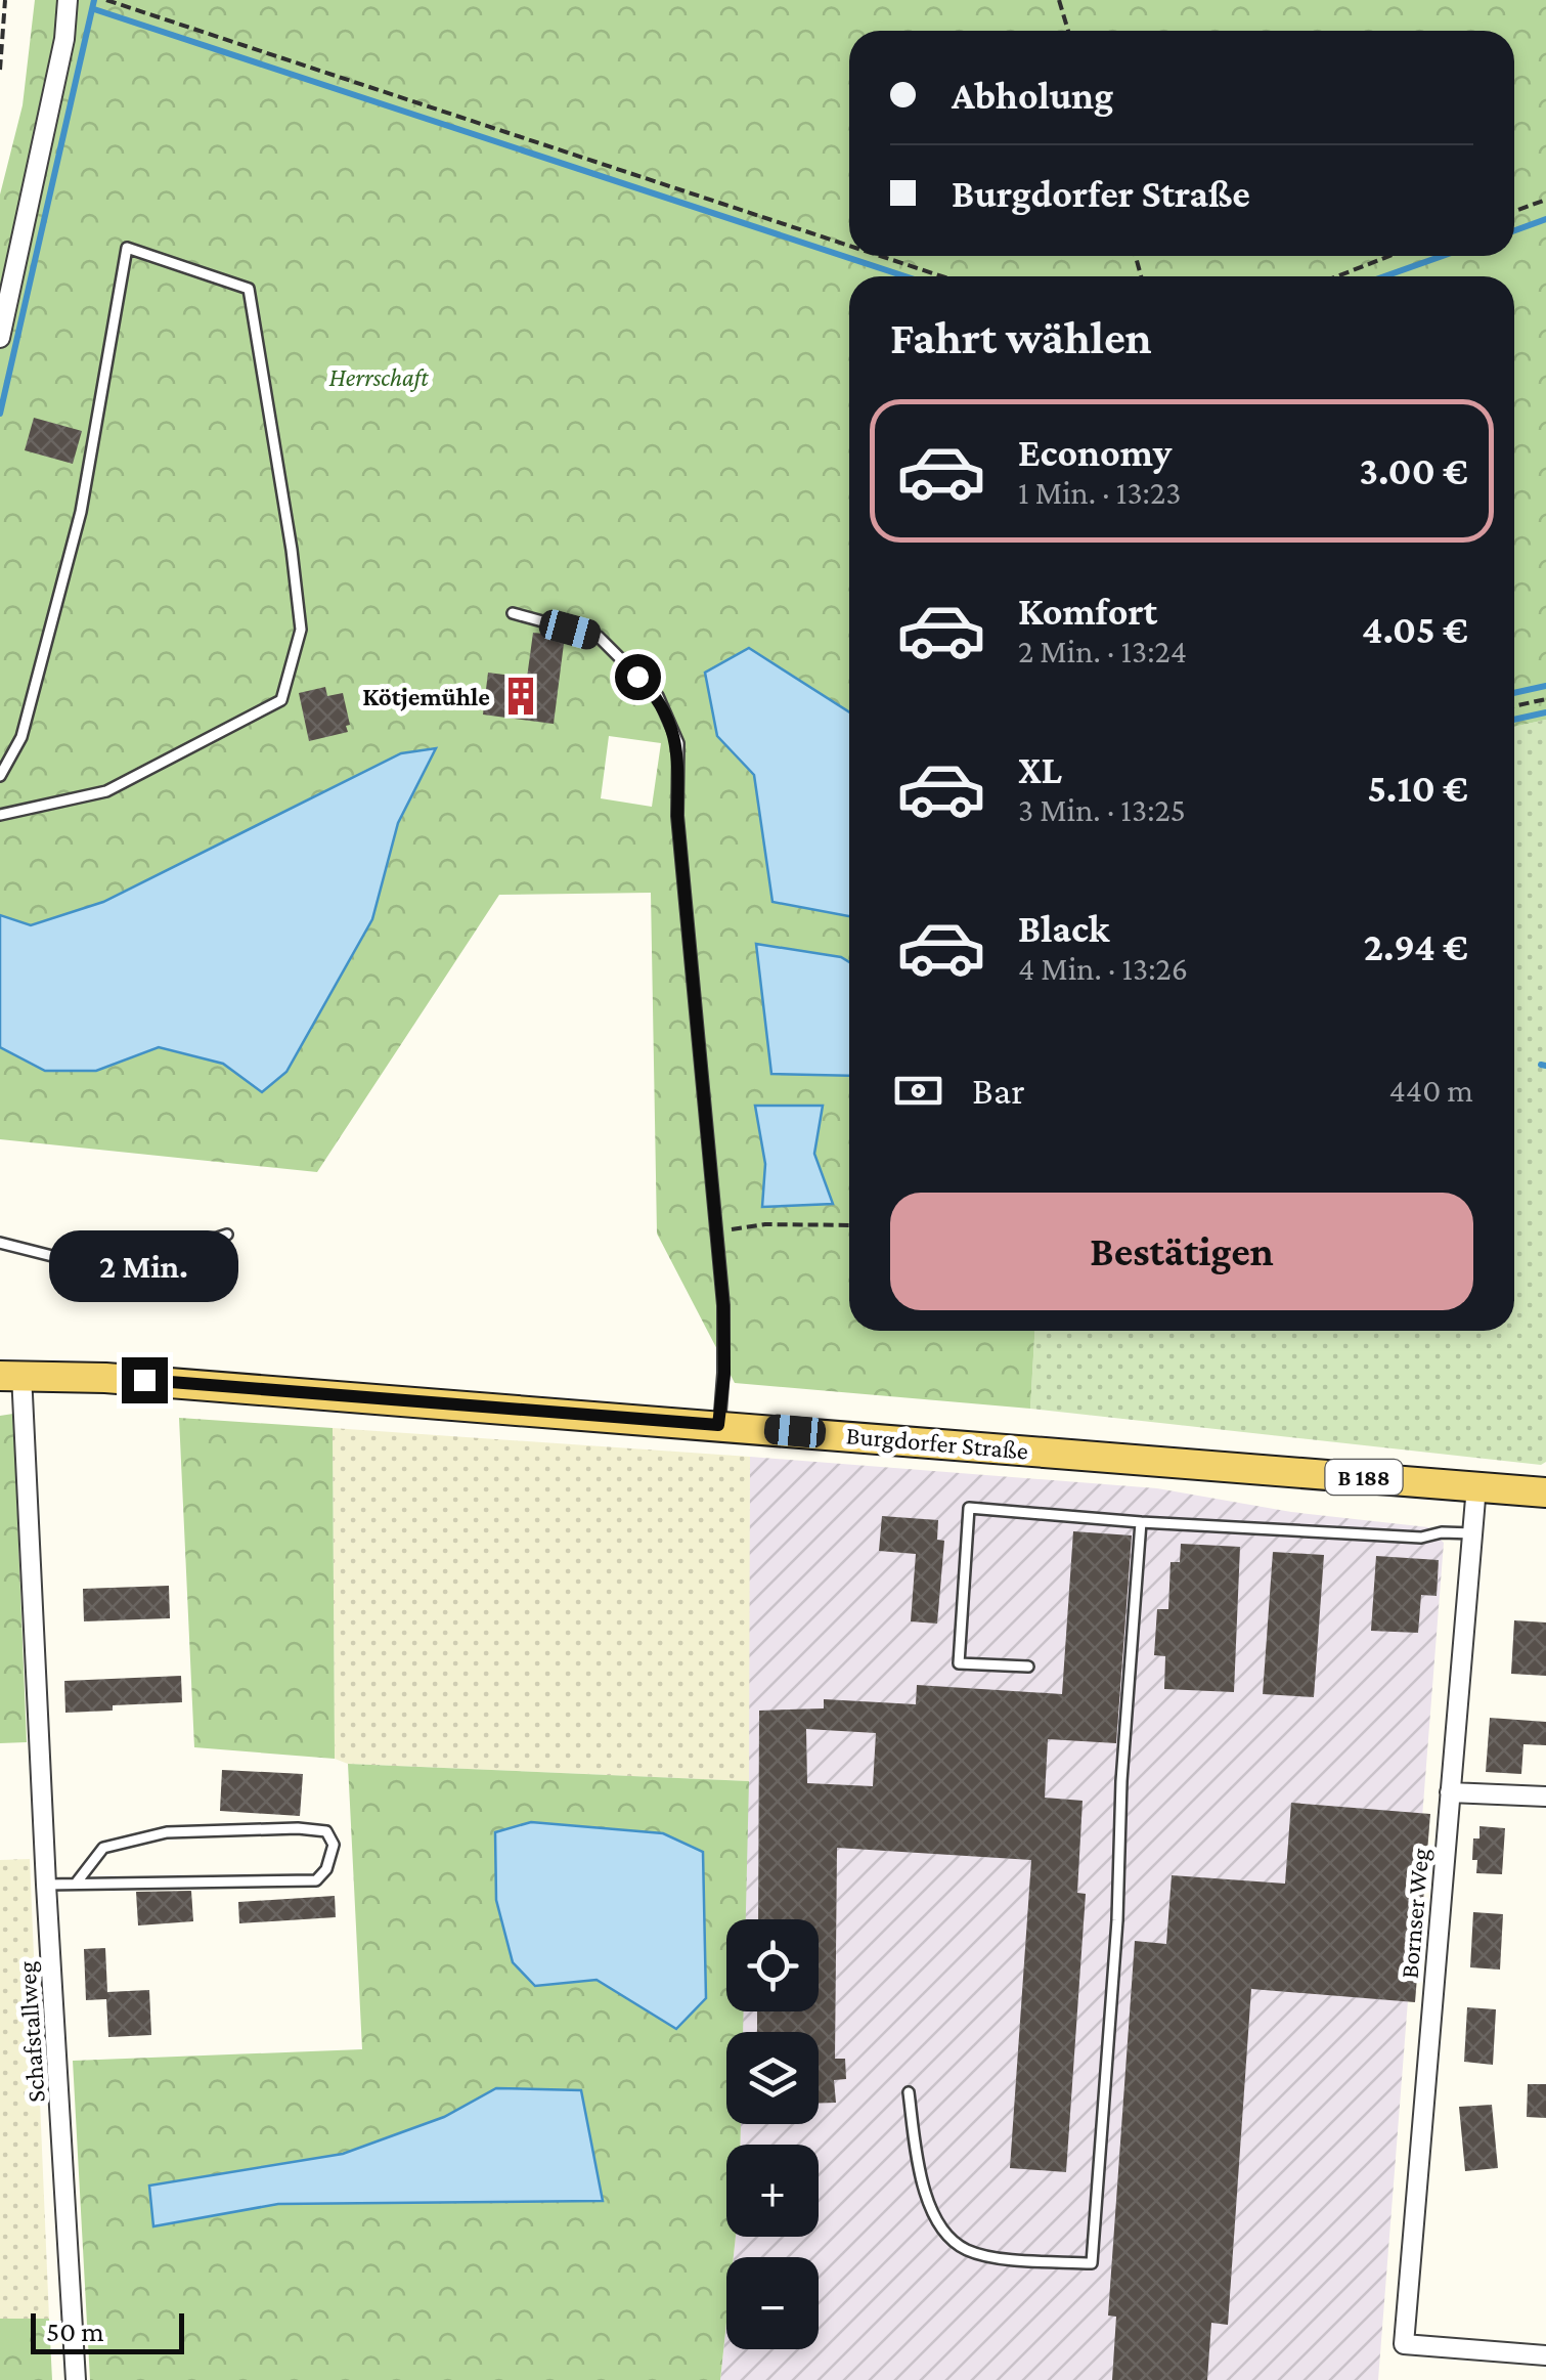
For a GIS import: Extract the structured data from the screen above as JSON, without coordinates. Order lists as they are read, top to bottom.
{
  "streets": {
    "main road": ["Burgdorfer Straße", "B 188"],
    "street": ["Bornser Weg", "Schafstallweg"]
  },
  "crossings": [
    ["Burgdorfer Straße", "Bornser Weg"],
    ["Burgdorfer Straße", "Schafstallweg"]
  ],
  "parks": ["Herrschaft"],
  "places": {
    "building": ["Kötjemühle"]
  },
  "scale_bar": "50 m",
  "page": {
    "banner": ["Abholung", "Burgdorfer Straße"],
    "heading": "Fahrt wählen",
    "list": [
      {
        "name": "Economy",
        "note": "1 Min. · 13:23",
        "value": "3.00 €"
      },
      {
        "name": "Komfort",
        "note": "2 Min. · 13:24",
        "value": "4.05 €"
      },
      {
        "name": "XL",
        "note": "3 Min. · 13:25",
        "value": "5.10 €"
      },
      {
        "name": "Black",
        "note": "4 Min. · 13:26",
        "value": "2.94 €"
      }
    ],
    "pay": ["Bar", "440 m"],
    "buttons": "Bestätigen",
    "bubble": "2 Min.",
    "map_buttons": ["+", "−"],
    "scale": "50 m"
  }
}
